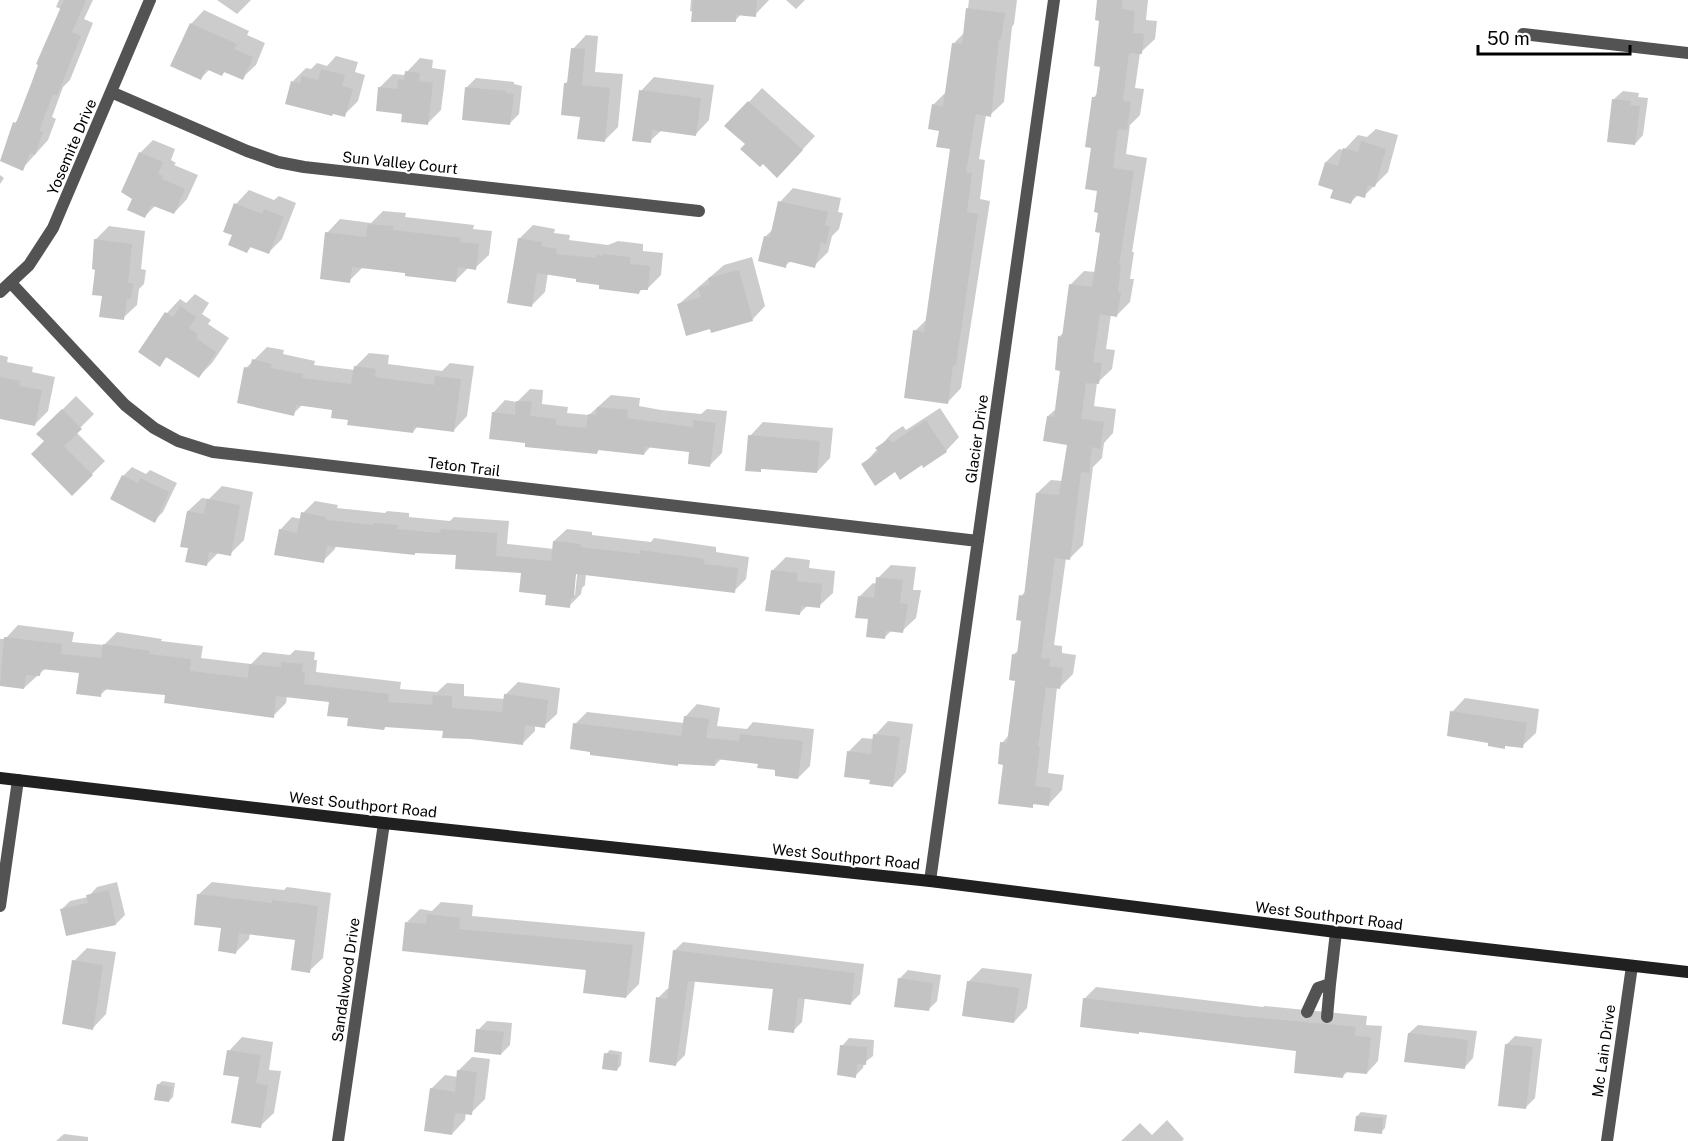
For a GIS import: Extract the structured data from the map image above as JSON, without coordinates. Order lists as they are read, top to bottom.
{
  "streets": {
    "main road": ["West Southport Road"],
    "street": [
      "Yosemite Drive",
      "Sun Valley Court",
      "Glacier Drive",
      "Teton Trail",
      "Sandalwood Drive",
      "Mc Lain Drive"
    ]
  },
  "crossings": [
    ["Yosemite Drive", "Sun Valley Court"],
    ["Yosemite Drive", "Teton Trail"],
    ["Glacier Drive", "Teton Trail"],
    ["Glacier Drive", "West Southport Road"],
    ["West Southport Road", "Sandalwood Drive"],
    ["West Southport Road", "Mc Lain Drive"]
  ],
  "scale_bar": "50 m"
}
